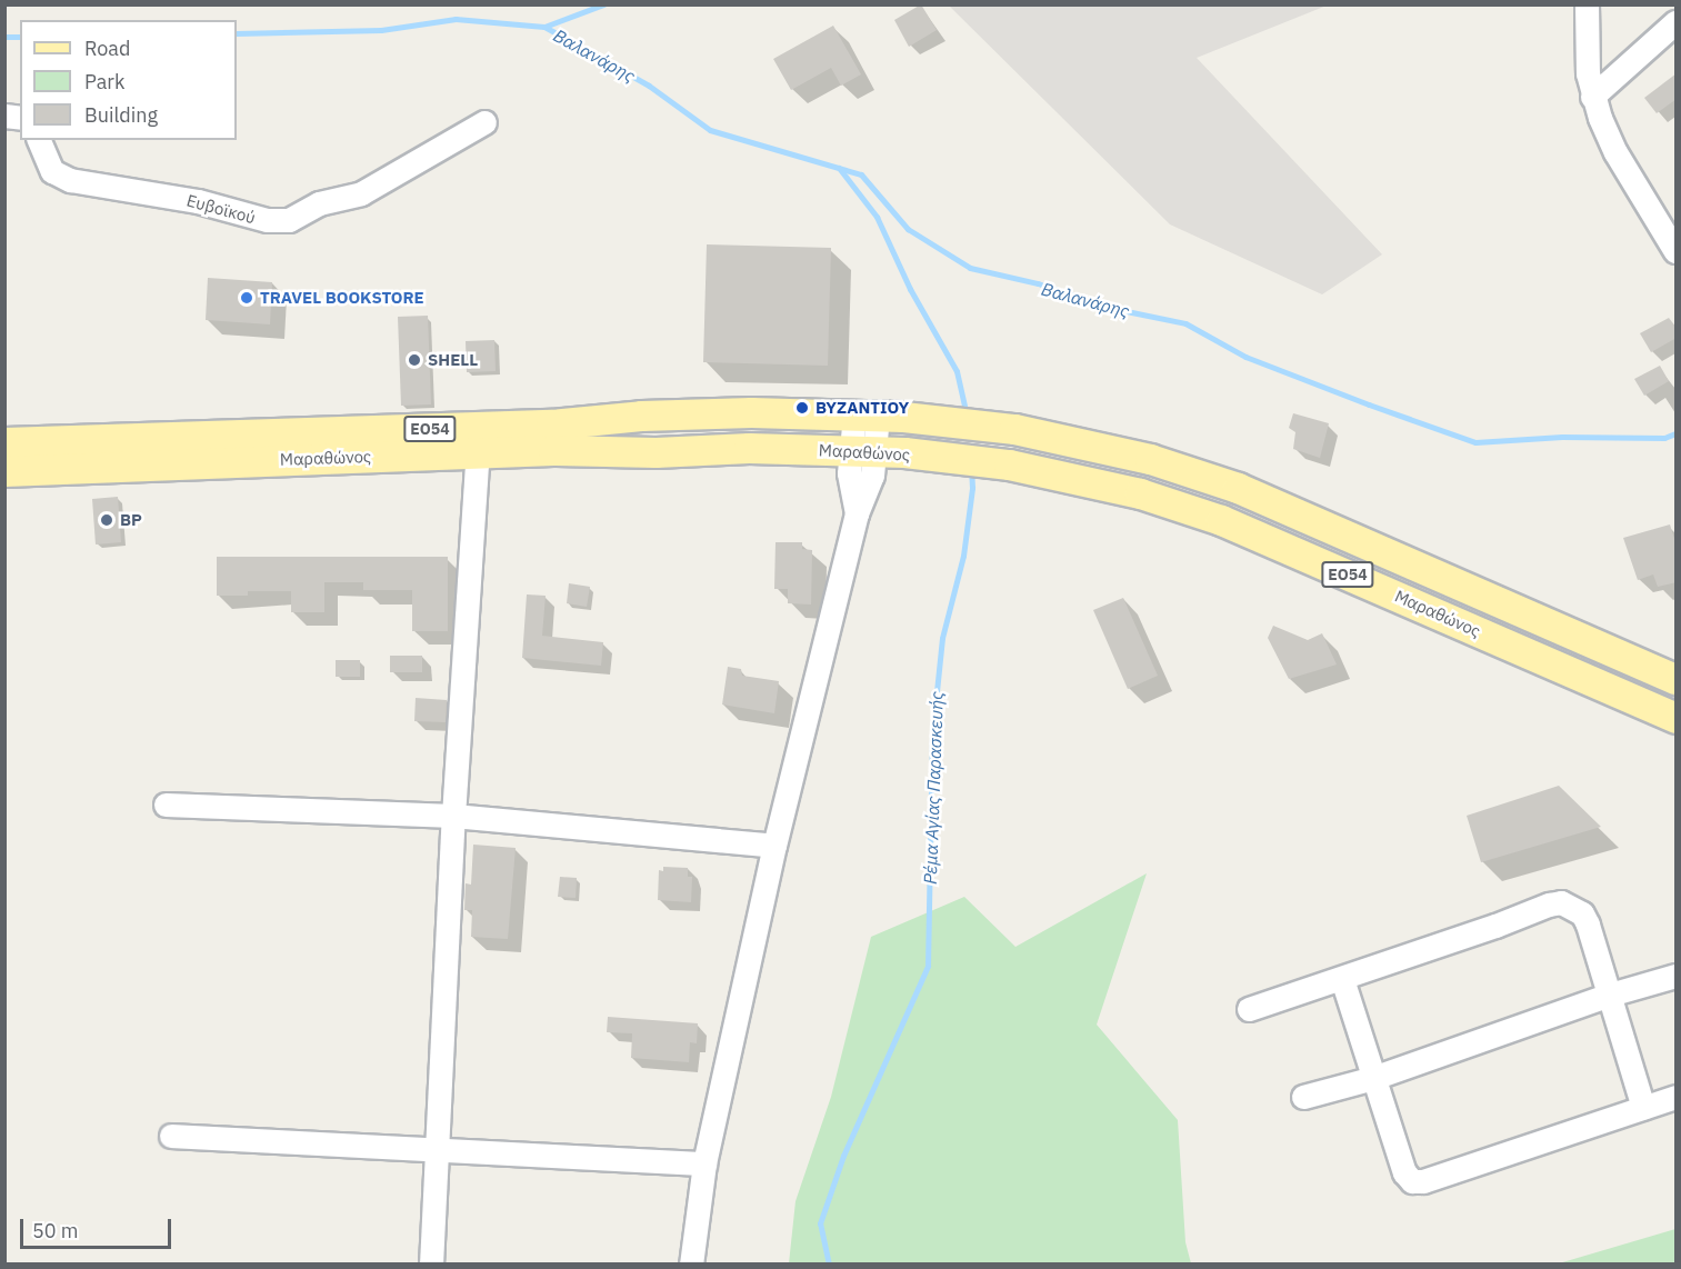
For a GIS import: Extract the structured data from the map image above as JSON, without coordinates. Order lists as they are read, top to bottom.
{
  "streets": {
    "main road": ["ΕΟ54", "Μαραθώνος"],
    "street": ["Ευβοϊκού"]
  },
  "water": ["Βαλανάρης", "Ρέμα Αγίας Παρασκευής"],
  "places": [
    "TRAVEL BOOKSTORE",
    "SHELL",
    "ΒΥΖΑΝΤΙΟΥ",
    "BP"
  ],
  "legend": ["Road", "Park", "Building"],
  "scale_bar": "50 m"
}
